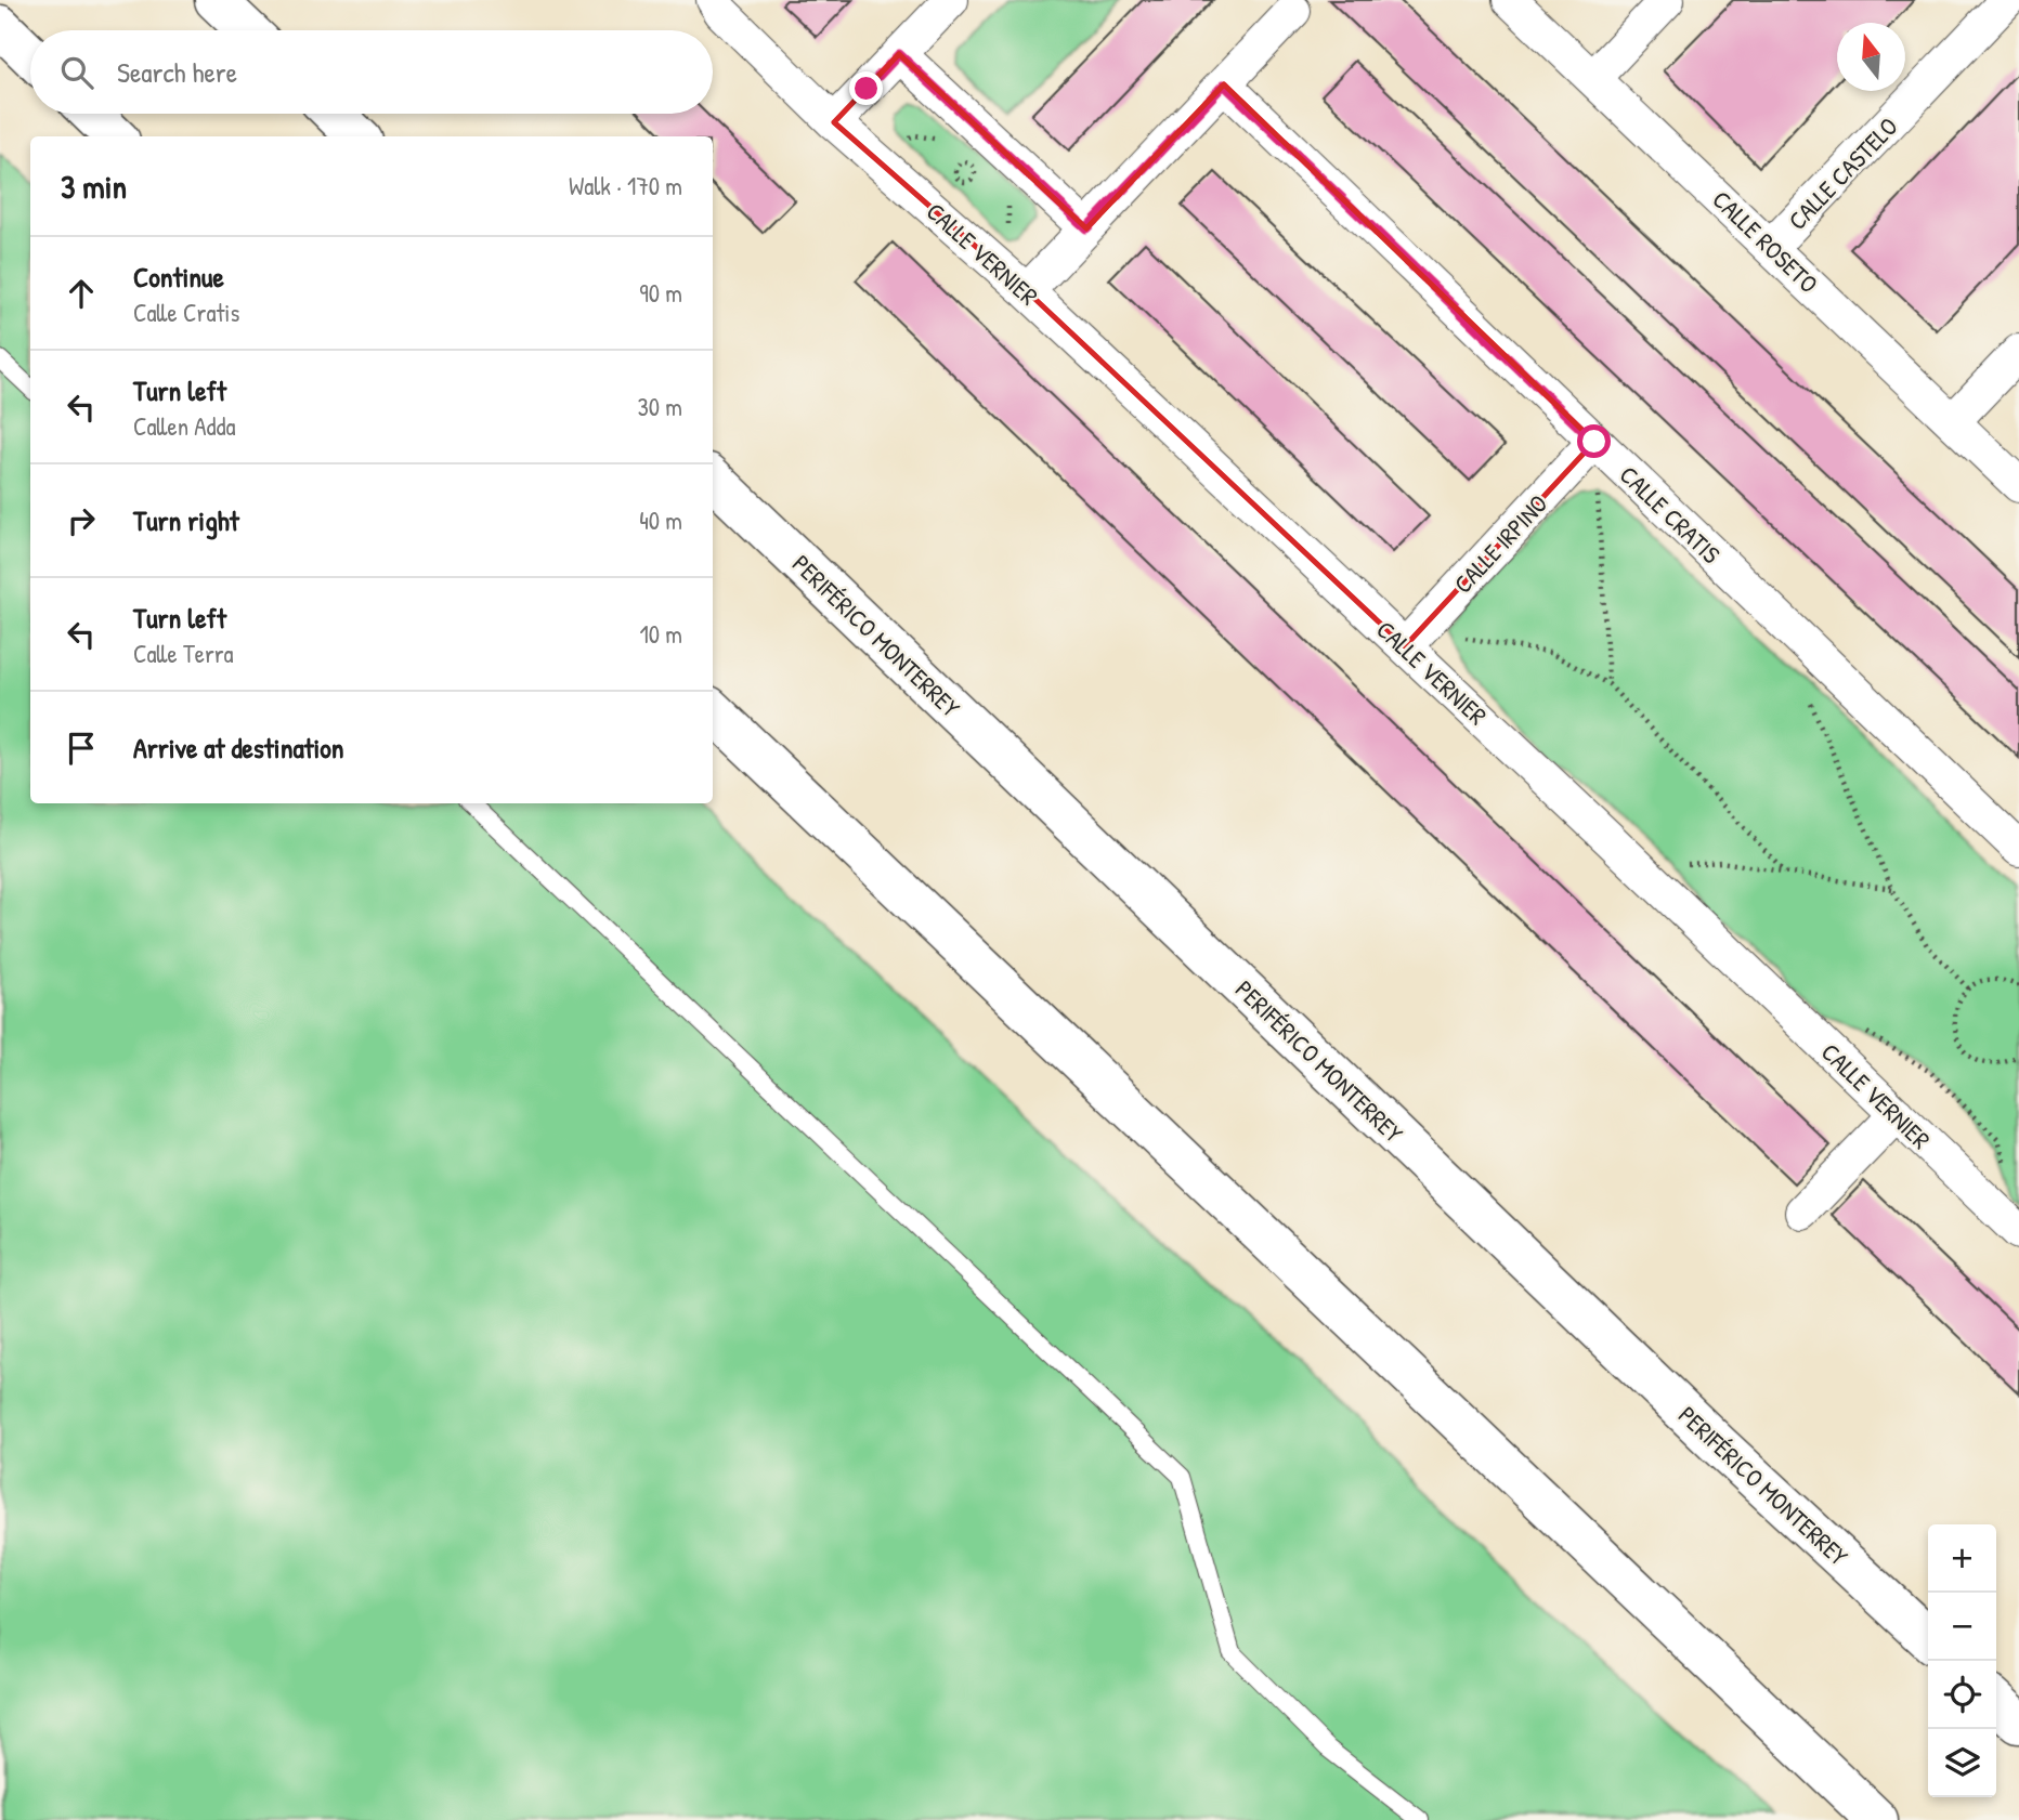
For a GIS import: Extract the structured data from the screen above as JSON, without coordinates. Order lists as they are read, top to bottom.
{
  "streets": {
    "highway": ["PERIFÉRICO MONTERREY"],
    "street": [
      "CALLE CASTELO",
      "CALLE ROSETO",
      "CALLE VERNIER",
      "CALLE CRATIS",
      "CALLE IRPINO"
    ]
  },
  "crossings": [
    ["CALLE CASTELO", "CALLE ROSETO"],
    ["CALLE VERNIER", "CALLE IRPINO"],
    ["CALLE CRATIS", "CALLE IRPINO"]
  ],
  "north": "top",
  "page": {
    "search": "Search here",
    "heading": ["3 min", "Walk · 170 m"],
    "list": [
      ["Continue", "Calle Cratis", "90 m"],
      ["Turn left", "Callen Adda", "30 m"],
      ["Turn right", "40 m"],
      ["Turn left", "Calle Terra", "10 m"],
      "Arrive at destination"
    ],
    "map_buttons": ["+", "−"]
  }
}
